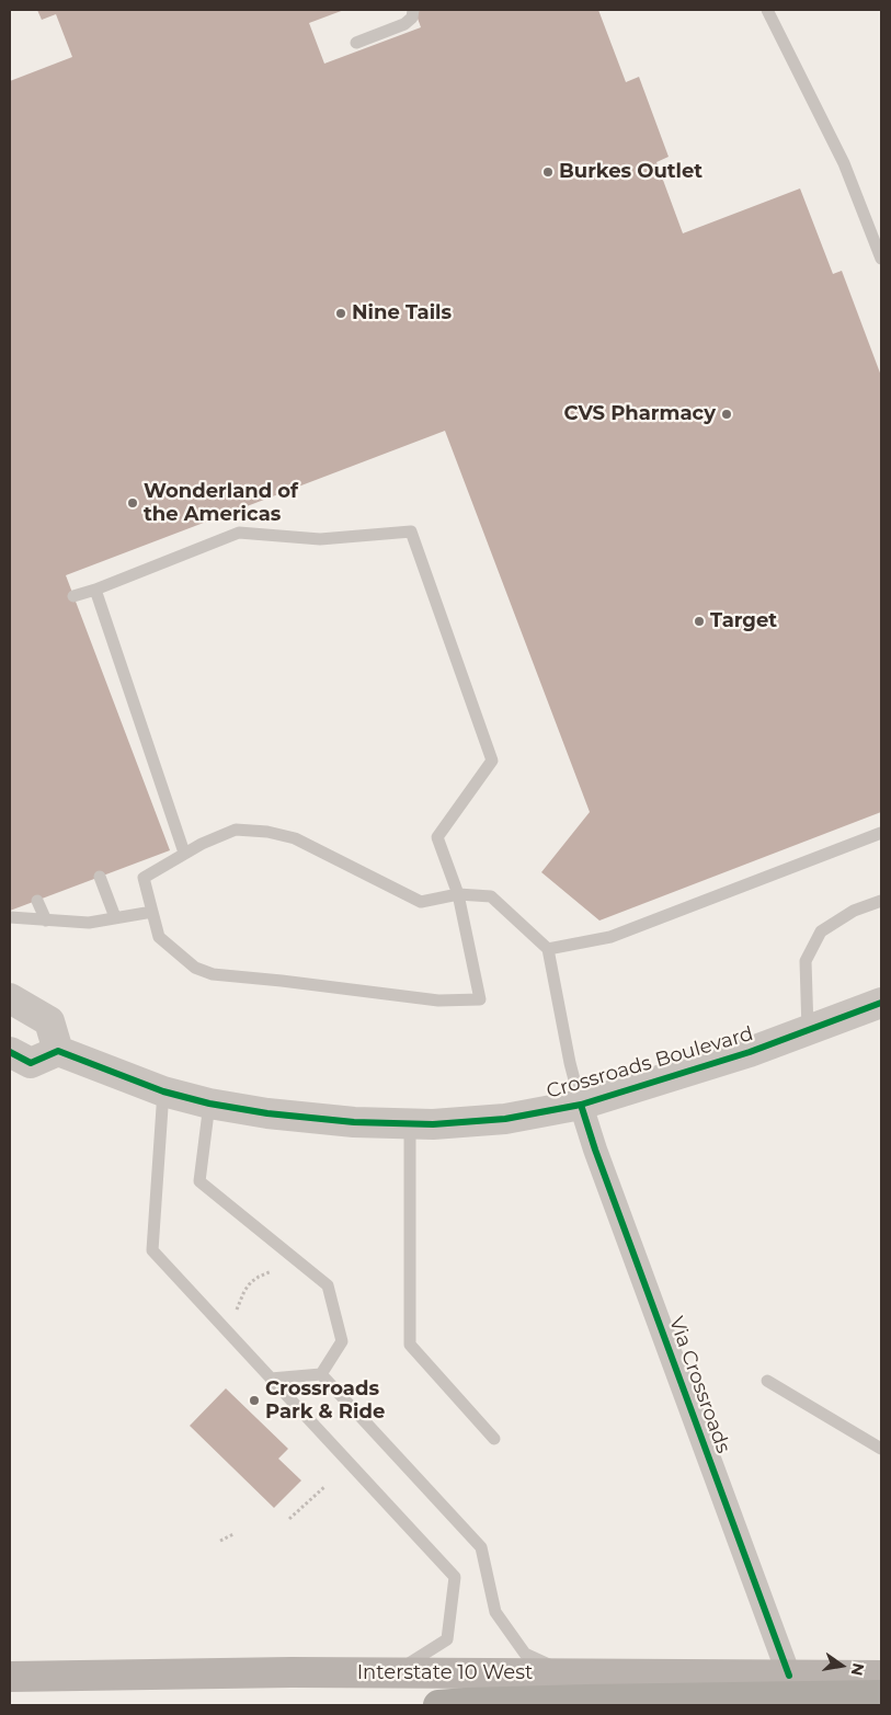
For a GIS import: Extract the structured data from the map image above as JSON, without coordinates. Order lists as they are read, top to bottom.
{
  "streets": {
    "main road": ["Interstate 10 West"],
    "street": ["Crossroads Boulevard", "Via Crossroads"]
  },
  "crossings": [
    ["Crossroads Boulevard", "Via Crossroads"],
    ["Via Crossroads", "Interstate 10 West"]
  ],
  "places": [
    "Burkes Outlet",
    "Nine Tails",
    "CVS Pharmacy",
    "Wonderland of the Americas",
    "Target",
    "Crossroads Park & Ride"
  ],
  "north": "right"
}
